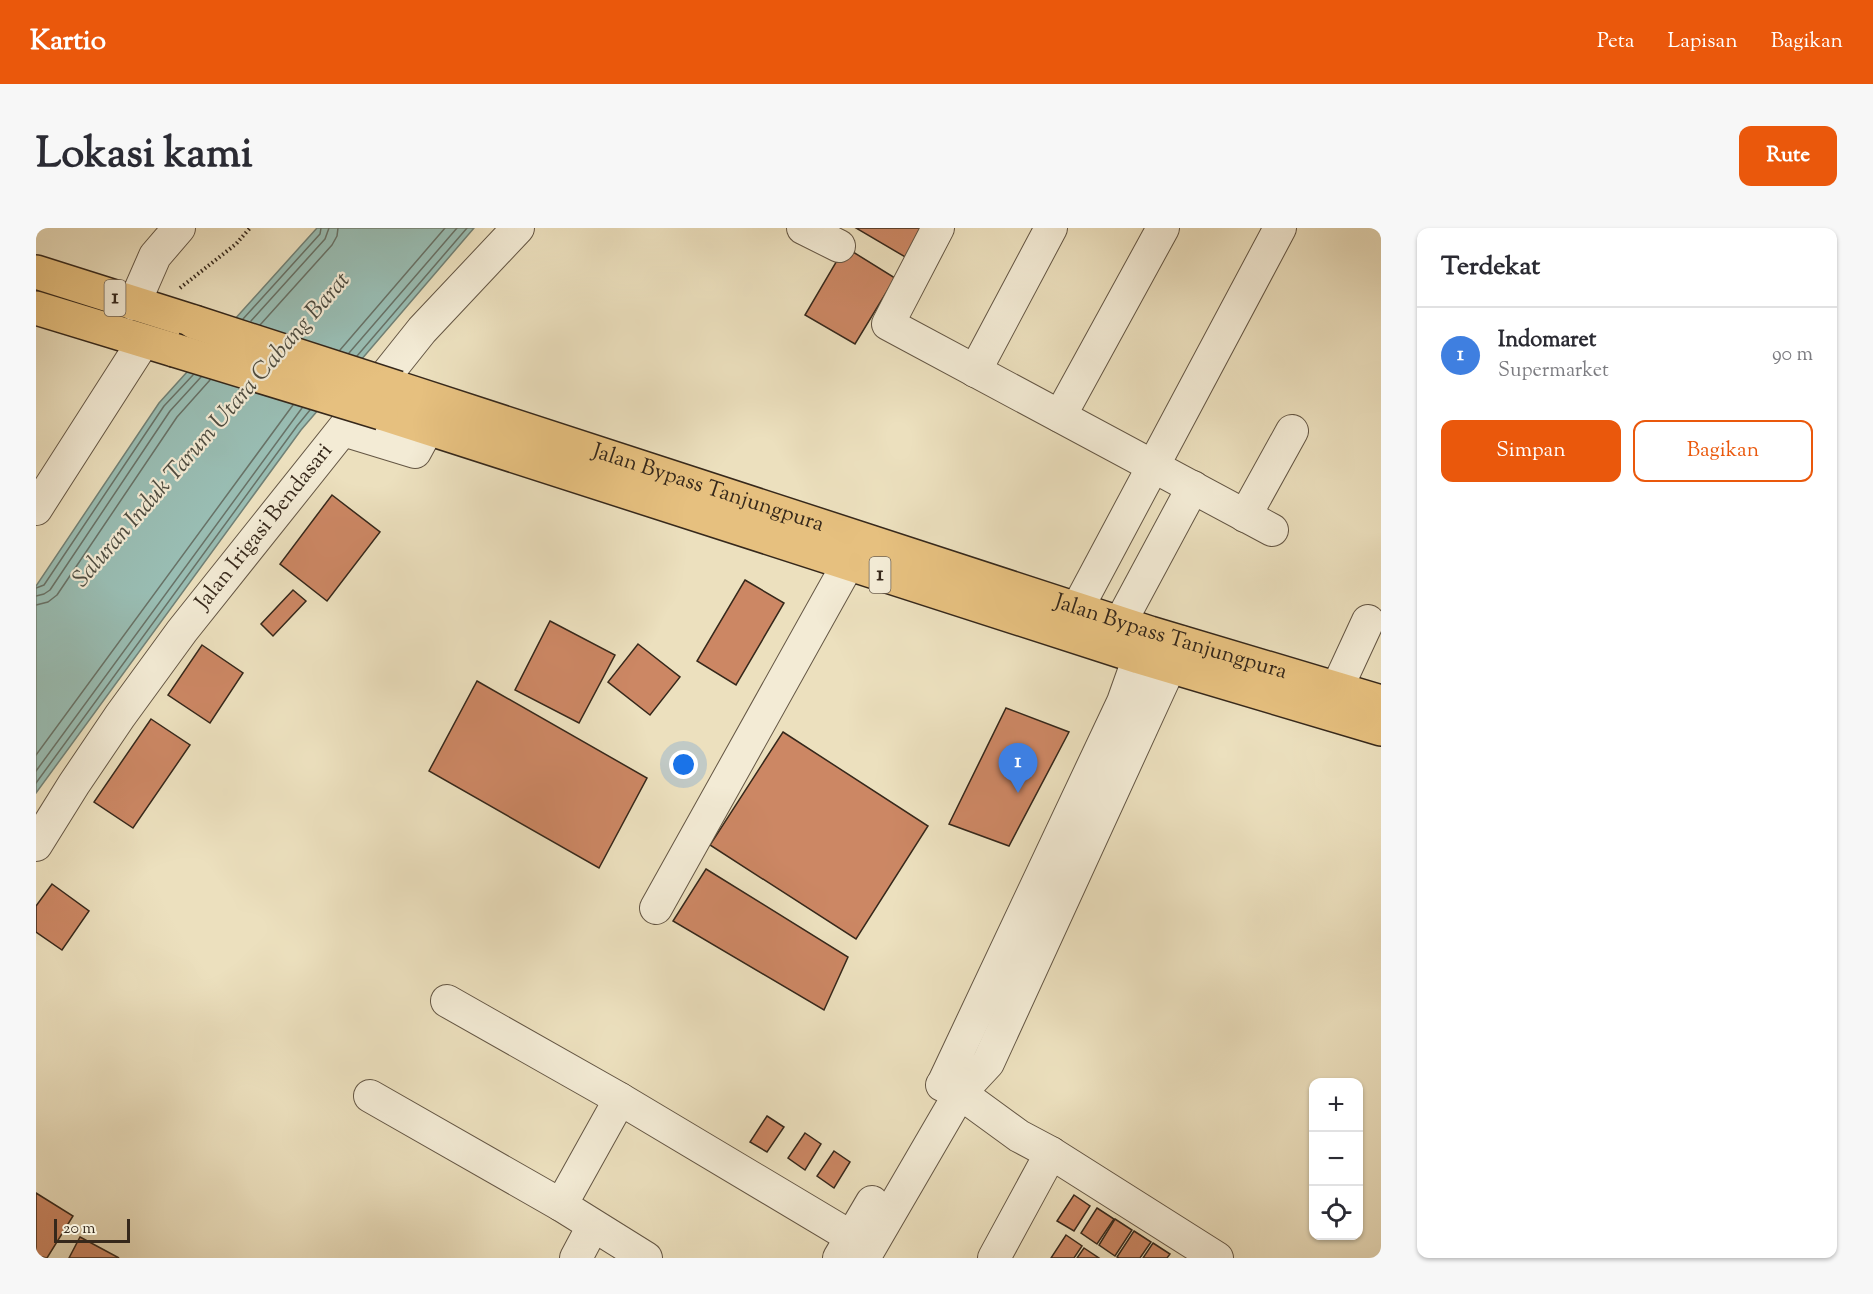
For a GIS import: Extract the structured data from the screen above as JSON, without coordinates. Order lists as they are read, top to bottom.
{
  "streets": {
    "highway": ["1", "Jalan Bypass Tanjungpura"],
    "street": ["Jalan Irigasi Bendasari"]
  },
  "water": ["Saluran Induk Tarum Utara Cabang Barat"],
  "scale_bar": "20 m",
  "page": {
    "header": "Kartio",
    "nav": ["Peta", "Lapisan", "Bagikan"],
    "title": "Lokasi kami",
    "buttons": [
      "Rute",
      ["Simpan", "Bagikan"]
    ],
    "heading": "Terdekat",
    "list": [
      {
        "mark": "1",
        "name": "Indomaret",
        "note": "Supermarket",
        "value": "90 m"
      }
    ],
    "pins": "1",
    "map_buttons": ["+", "−"],
    "scale": "20 m"
  }
}
